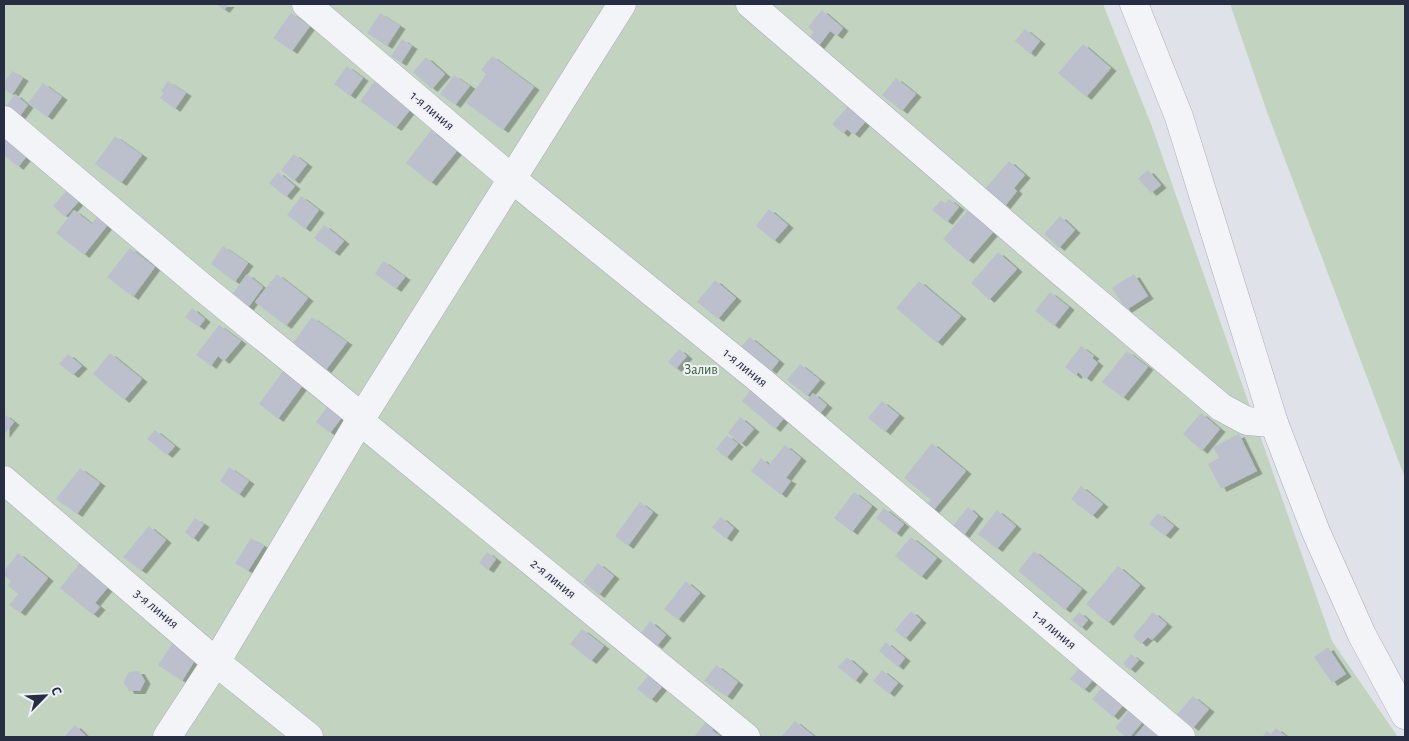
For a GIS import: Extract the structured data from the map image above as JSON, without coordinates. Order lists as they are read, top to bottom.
{
  "streets": {
    "street": ["1-я линия", "2-я линия", "3-я линия"]
  },
  "parks": ["Залив"],
  "north": "top right"
}
